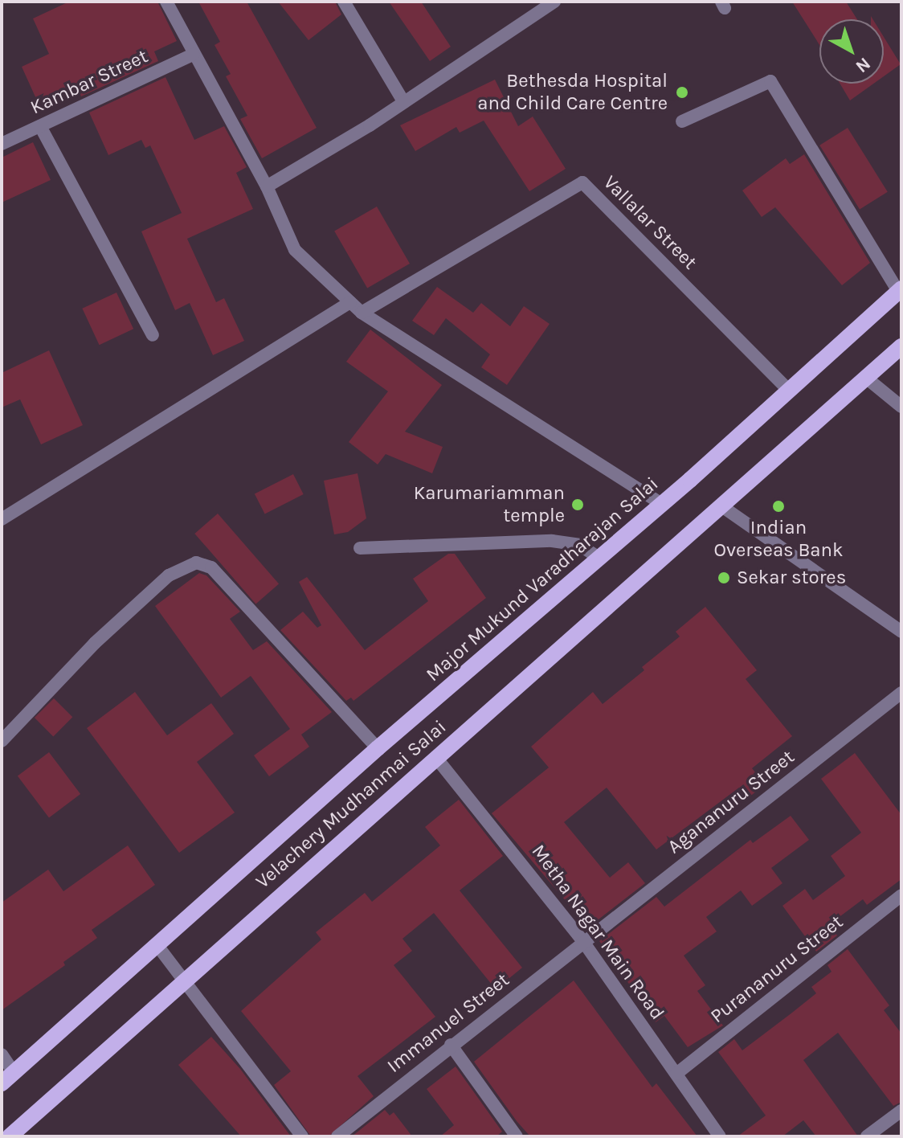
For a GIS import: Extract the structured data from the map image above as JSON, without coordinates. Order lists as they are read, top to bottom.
{
  "streets": {
    "main road": ["Major Mukund Varadharajan Salai", "Velachery Mudhanmai Salai"],
    "street": [
      "Kambar Street",
      "Vallalar Street",
      "Agananuru Street",
      "Metha Nagar Main Road",
      "Purananuru Street",
      "Immanuel Street"
    ]
  },
  "crossings": [
    ["Vallalar Street", "Major Mukund Varadharajan Salai"],
    ["Agananuru Street", "Metha Nagar Main Road"],
    ["Agananuru Street", "Immanuel Street"],
    ["Velachery Mudhanmai Salai", "Metha Nagar Main Road"],
    ["Metha Nagar Main Road", "Purananuru Street"],
    ["Metha Nagar Main Road", "Immanuel Street"]
  ],
  "places": [
    "Bethesda Hospital and Child Care Centre",
    "Karumariamman temple",
    "Indian Overseas Bank",
    "Sekar stores"
  ],
  "north": "bottom right"
}
